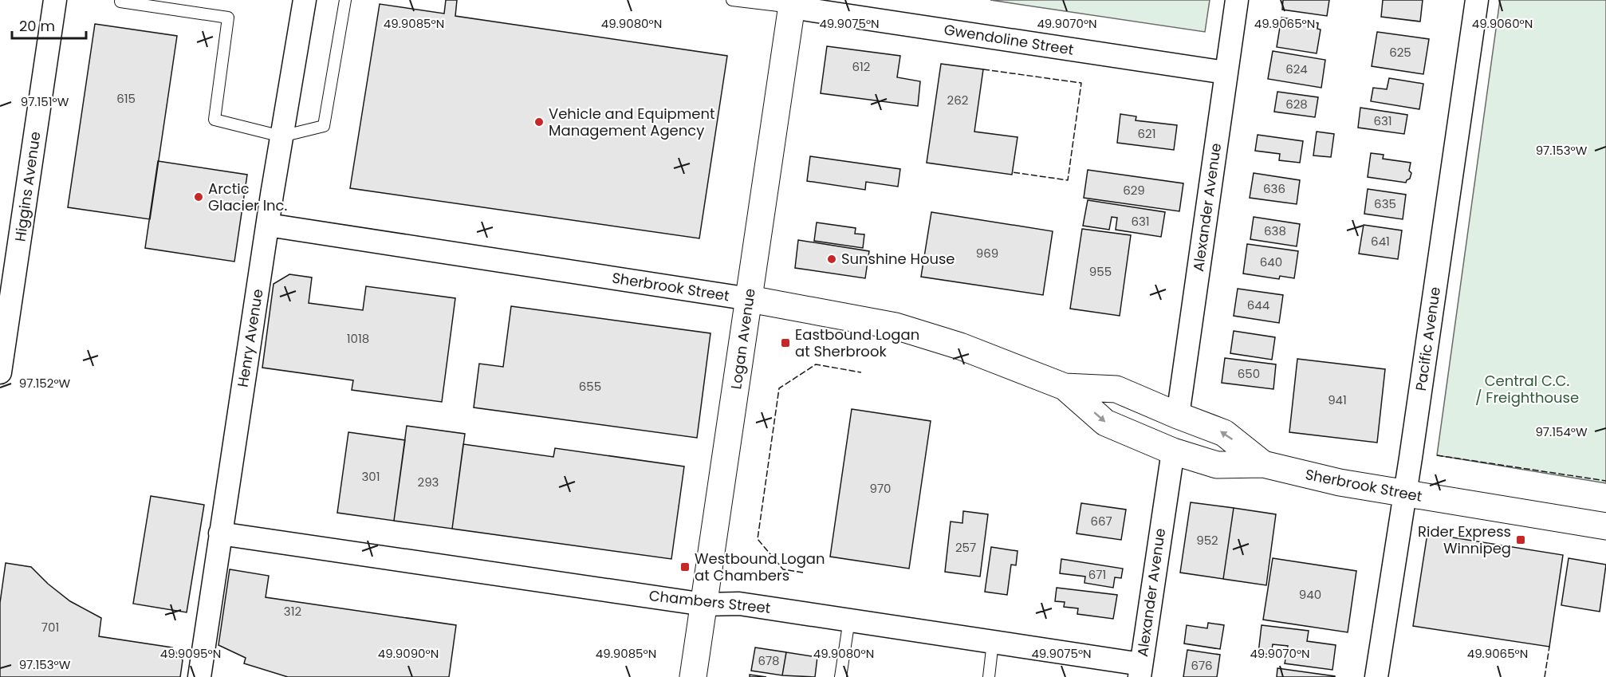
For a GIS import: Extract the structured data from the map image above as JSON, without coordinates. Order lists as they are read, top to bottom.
{
  "streets": {
    "street": [
      "Gwendoline Street",
      "Higgins Avenue",
      "Alexander Avenue",
      "Sherbrook Street",
      "Henry Avenue",
      "Logan Avenue",
      "Pacific Avenue",
      "Chambers Street"
    ]
  },
  "crossings": [
    ["Gwendoline Street", "Alexander Avenue"],
    ["Gwendoline Street", "Logan Avenue"],
    ["Alexander Avenue", "Sherbrook Street"],
    ["Alexander Avenue", "Chambers Street"],
    ["Sherbrook Street", "Henry Avenue"],
    ["Sherbrook Street", "Logan Avenue"],
    ["Sherbrook Street", "Pacific Avenue"],
    ["Henry Avenue", "Chambers Street"],
    ["Logan Avenue", "Chambers Street"]
  ],
  "parks": ["Central C.C. / Freighthouse"],
  "places": {
    "other": ["Vehicle and Equipment Management Agency", "Arctic Glacier Inc.", "Sunshine House"],
    "transit": ["Eastbound Logan at Sherbrook", "Rider Express Winnipeg", "Westbound Logan at Chambers"]
  },
  "house_numbers": [
    "625",
    "612",
    "624",
    "615",
    "262",
    "628",
    "631",
    "621",
    "636",
    "629",
    "635",
    "631",
    "638",
    "641",
    "969",
    "640",
    "955",
    "644",
    "1018",
    "650",
    "655",
    "941",
    "301",
    "293",
    "970",
    "667",
    "952",
    "257",
    "671",
    "940",
    "312",
    "701",
    "678",
    "676"
  ],
  "scale_bar": "20 m",
  "coordinates": [
    "49.9085°N",
    "49.9080°N",
    "49.9075°N",
    "49.9070°N",
    "49.9065°N",
    "49.9060°N",
    "97.151°W",
    "97.153°W",
    "97.152°W",
    "97.154°W",
    "49.9095°N",
    "49.9090°N"
  ]
}
